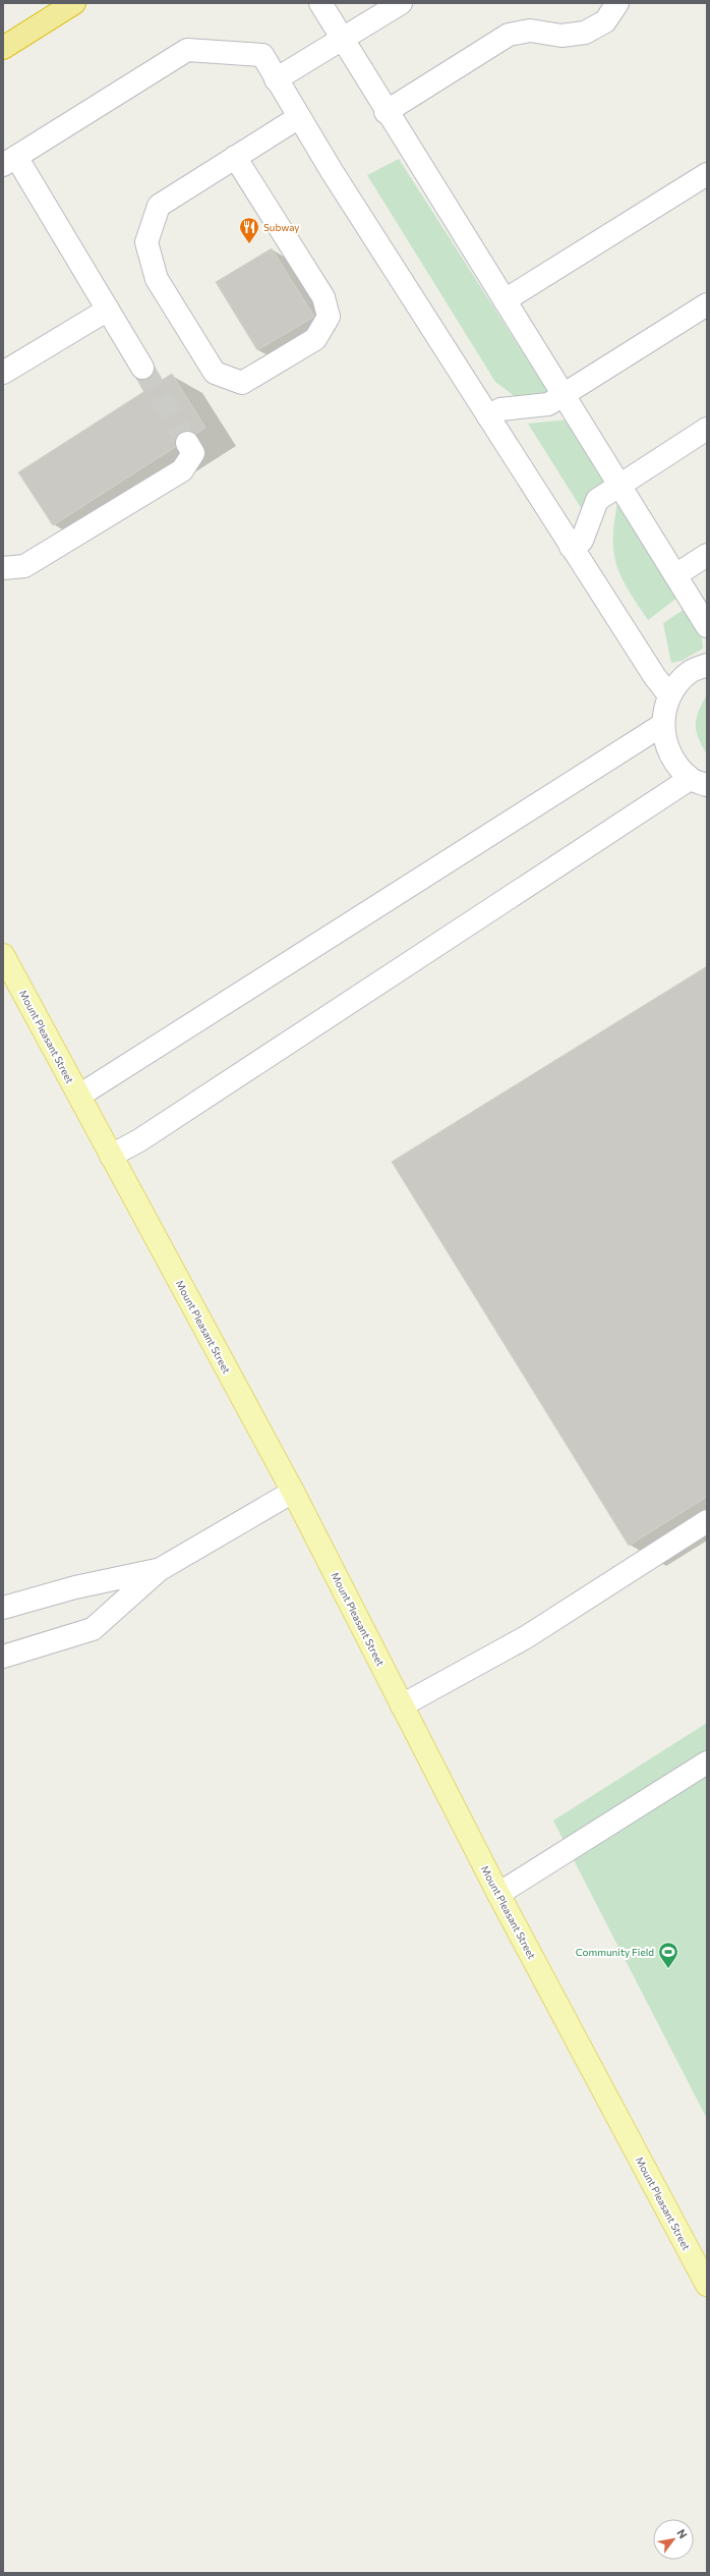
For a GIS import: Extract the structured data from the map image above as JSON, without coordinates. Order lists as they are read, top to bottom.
{
  "streets": {
    "main road": ["Mount Pleasant Street"]
  },
  "places": {
    "restaurant": ["Subway"],
    "sports": ["Community Field"]
  },
  "north": "top right"
}
